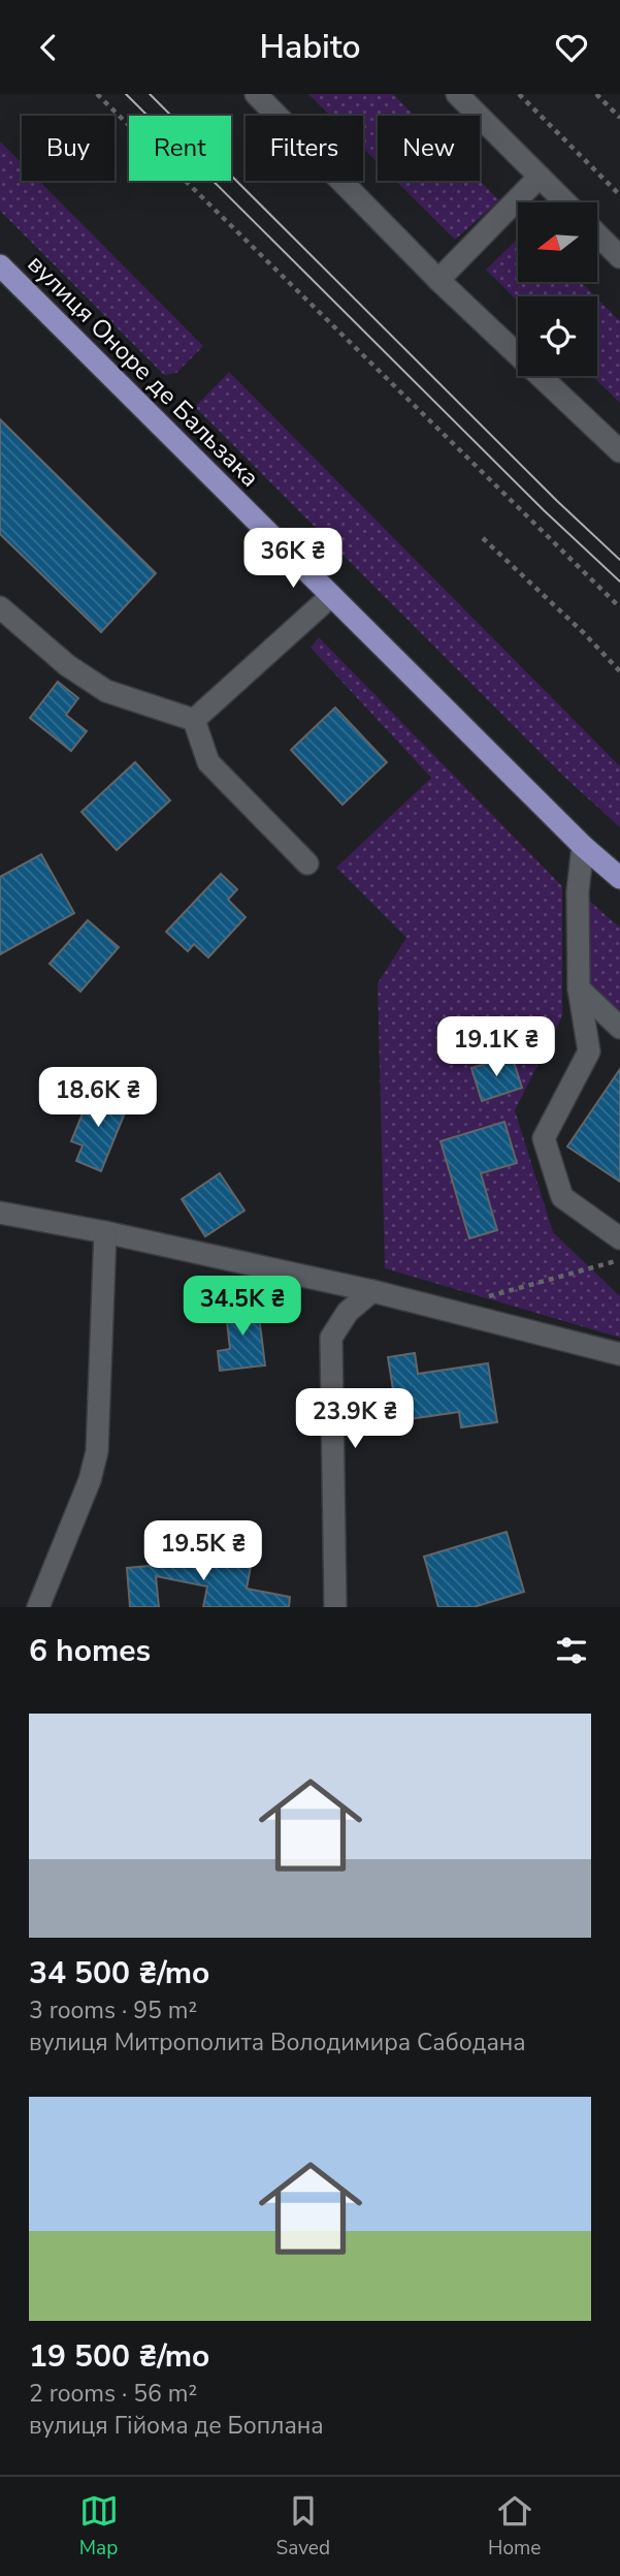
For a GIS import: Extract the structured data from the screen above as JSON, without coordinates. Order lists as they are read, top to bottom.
{
  "streets": {
    "main road": ["вулиця Оноре де Бальзака"]
  },
  "north": "left",
  "page": {
    "header": "Habito",
    "chip": [
      "Buy",
      "Rent",
      "Filters",
      "New"
    ],
    "price": [
      "36K ₴",
      "19.1K ₴",
      "18.6K ₴",
      "34.5K ₴",
      "23.9K ₴",
      "19.5K ₴"
    ],
    "heading": "6 homes",
    "list": [
      {
        "name": "34 500 ₴/mo",
        "note": "3 rooms · 95 m² · вулиця Митрополита Володимира Сабодана"
      },
      {
        "name": "19 500 ₴/mo",
        "note": "2 rooms · 56 m² · вулиця Гійома де Боплана"
      }
    ],
    "tabs": ["Map", "Saved", "Home"]
  }
}
